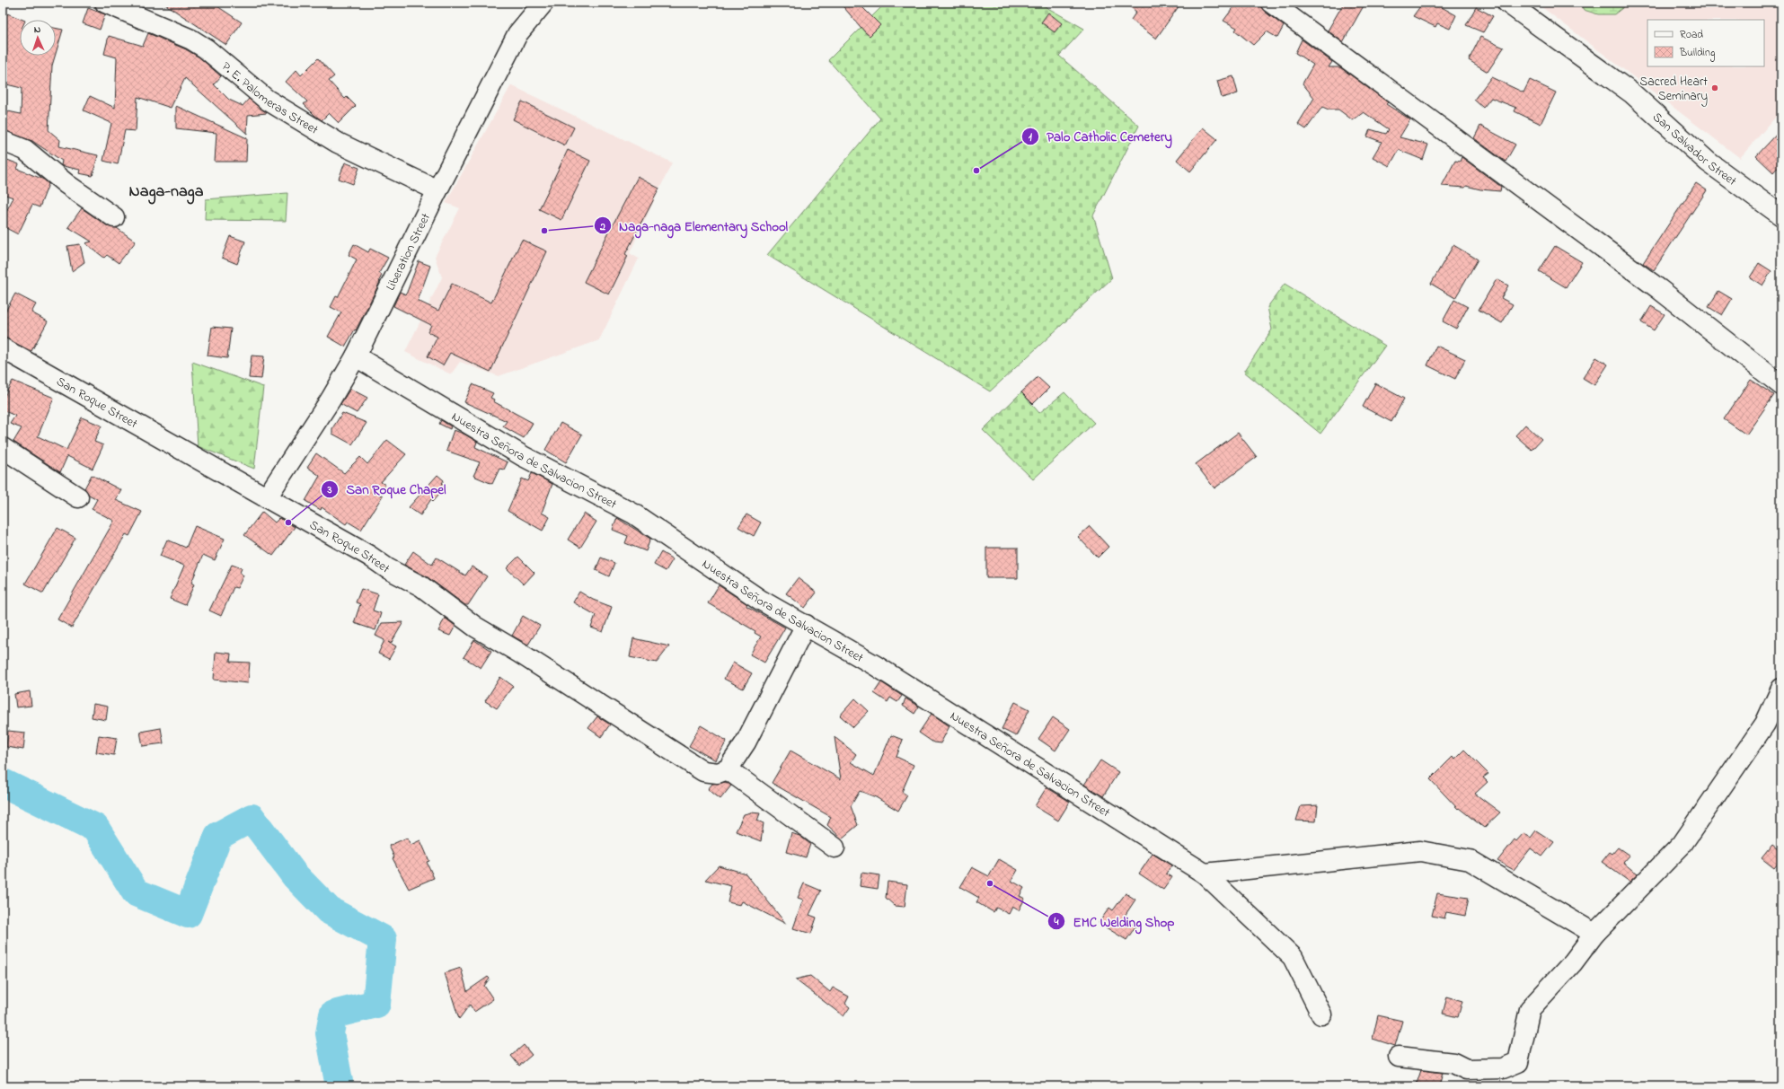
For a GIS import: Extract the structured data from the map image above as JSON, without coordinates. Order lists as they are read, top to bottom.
{
  "streets": {
    "main road": [
      "P. E. Palomeras Street",
      "San Salvador Street",
      "Liberation Street",
      "San Roque Street",
      "Nuestra Señora de Salvacion Street"
    ]
  },
  "crossings": [
    ["P. E. Palomeras Street", "Liberation Street"],
    ["Liberation Street", "San Roque Street"],
    ["Liberation Street", "Nuestra Señora de Salvacion Street"]
  ],
  "districts": ["Naga-naga"],
  "places": [
    "Sacred Heart Seminary",
    "Palo Catholic Cemetery",
    "Naga-naga Elementary School",
    "San Roque Chapel",
    "EMC Welding Shop"
  ],
  "legend": ["Road", "Building"],
  "north": "top"
}
